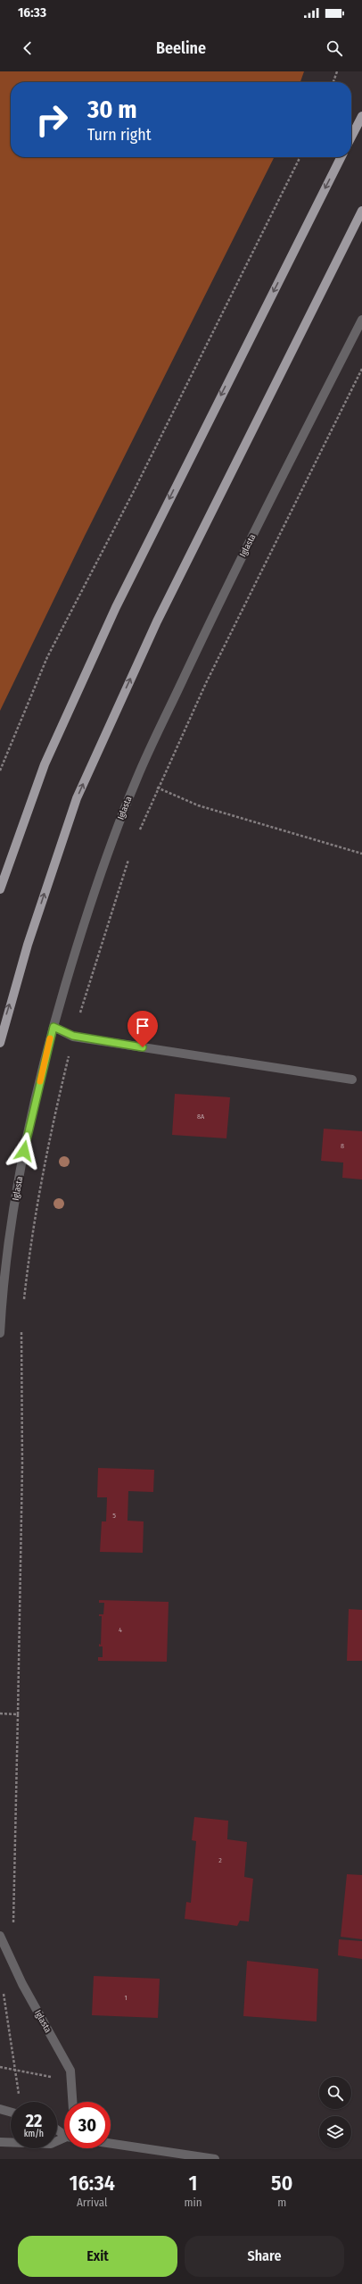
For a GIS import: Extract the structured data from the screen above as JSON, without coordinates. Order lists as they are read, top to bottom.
{
  "streets": {
    "street": ["Iglasta"]
  },
  "house_numbers": [
    "8A",
    "8",
    "5",
    "4",
    "2",
    "1"
  ],
  "page": {
    "status": "16:33",
    "header": "Beeline",
    "turn": ["30 m", "Turn right"],
    "speed": "22 km/h",
    "limit": "30",
    "eta": [
      "16:34",
      "Arrival",
      "1",
      "min",
      "50",
      "m"
    ],
    "buttons": ["Exit", "Share"]
  }
}
